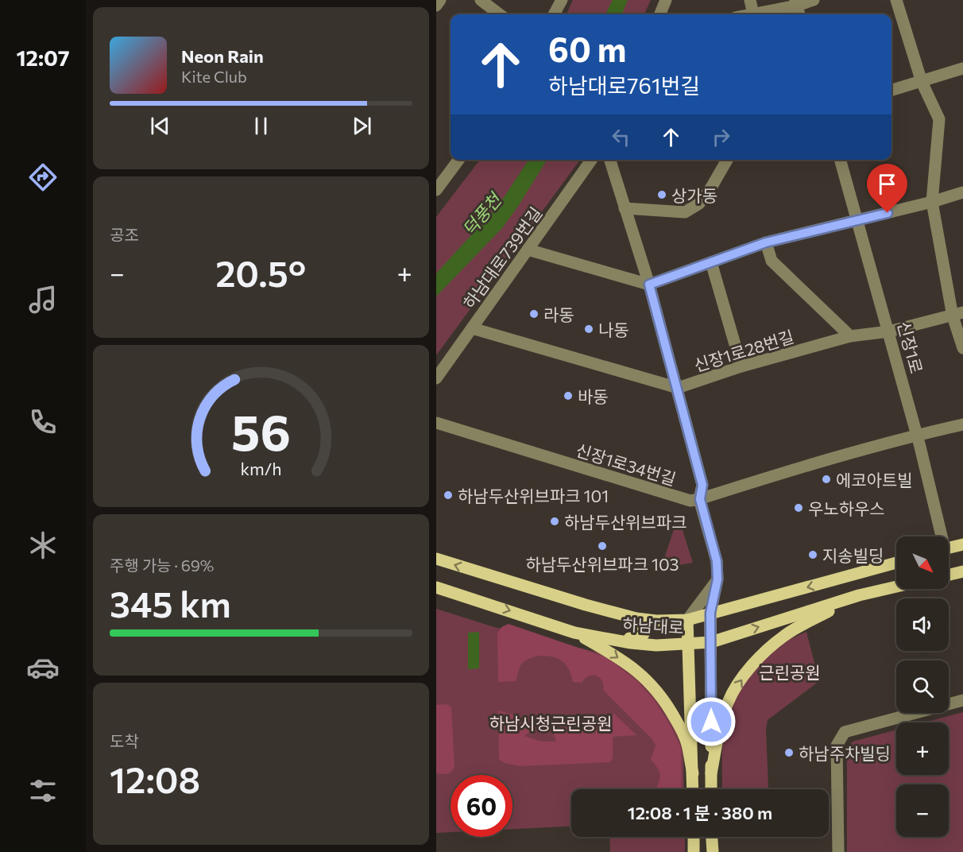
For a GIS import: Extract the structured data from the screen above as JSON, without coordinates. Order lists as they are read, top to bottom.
{
  "streets": {
    "main road": ["하남대로"],
    "street": [
      "하남대로739번길",
      "신장1로",
      "신장1로28번길",
      "신장1로34번길"
    ]
  },
  "crossings": [
    ["하남대로739번길", "신장1로28번길"],
    ["신장1로", "신장1로28번길"],
    ["신장1로", "신장1로34번길"]
  ],
  "water": ["덕풍천"],
  "parks": ["근린공원", "하남시청근린공원"],
  "places": [
    "상가동",
    "라동",
    "나동",
    "바동",
    "에코아트빌",
    "하남두산위브파크 101",
    "우노하우스",
    "하남두산위브파크",
    "하남두산위브파크 103",
    "지송빌딩",
    "하남주차빌딩"
  ],
  "north": "bottom right",
  "page": {
    "tabs": "12:07",
    "turn": ["60 m", "하남대로761번길"],
    "song": ["Neon Rain", "Kite Club"],
    "tile": [
      "공조",
      ["주행 가능 · 69%", "345 km"],
      ["도착", "12:08"]
    ],
    "heat": ["−", "20.5°", "+"],
    "map_buttons": ["+", "−"],
    "limit": "60",
    "trip": "12:08 · 1 분 · 380 m",
    "gauge": ["56", "km/h"]
  }
}
